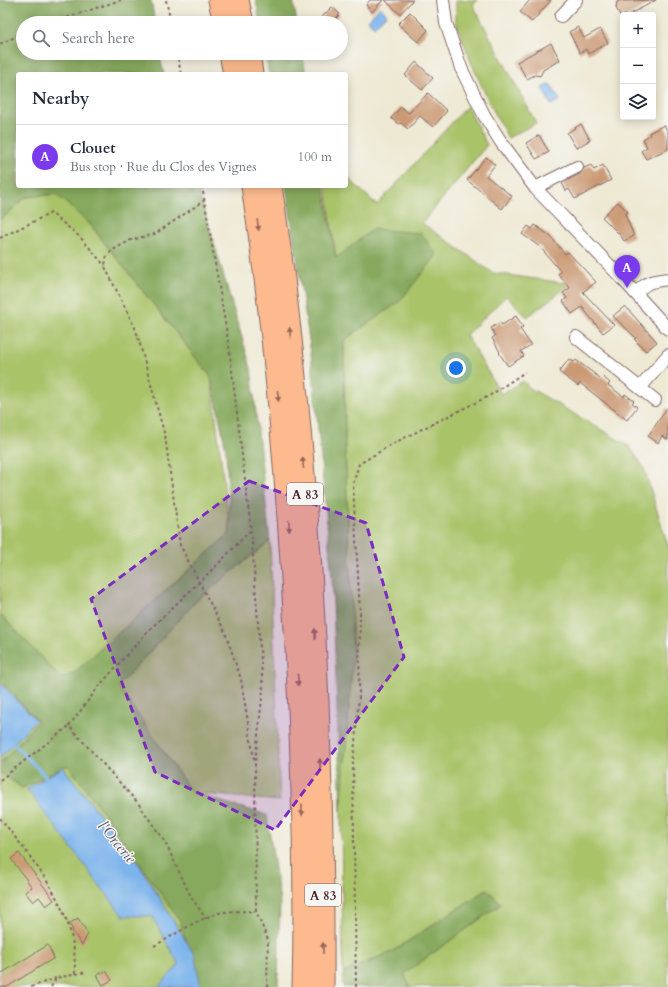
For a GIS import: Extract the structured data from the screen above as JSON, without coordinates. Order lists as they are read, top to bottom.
{
  "streets": {
    "highway": ["A 83"]
  },
  "water": ["l'Orcerie"],
  "page": {
    "map_buttons": ["+", "−"],
    "search": "Search here",
    "heading": "Nearby",
    "list": [
      {
        "mark": "A",
        "name": "Clouet",
        "note": "Bus stop · Rue du Clos des Vignes",
        "value": "100 m"
      }
    ],
    "pins": "A"
  }
}
